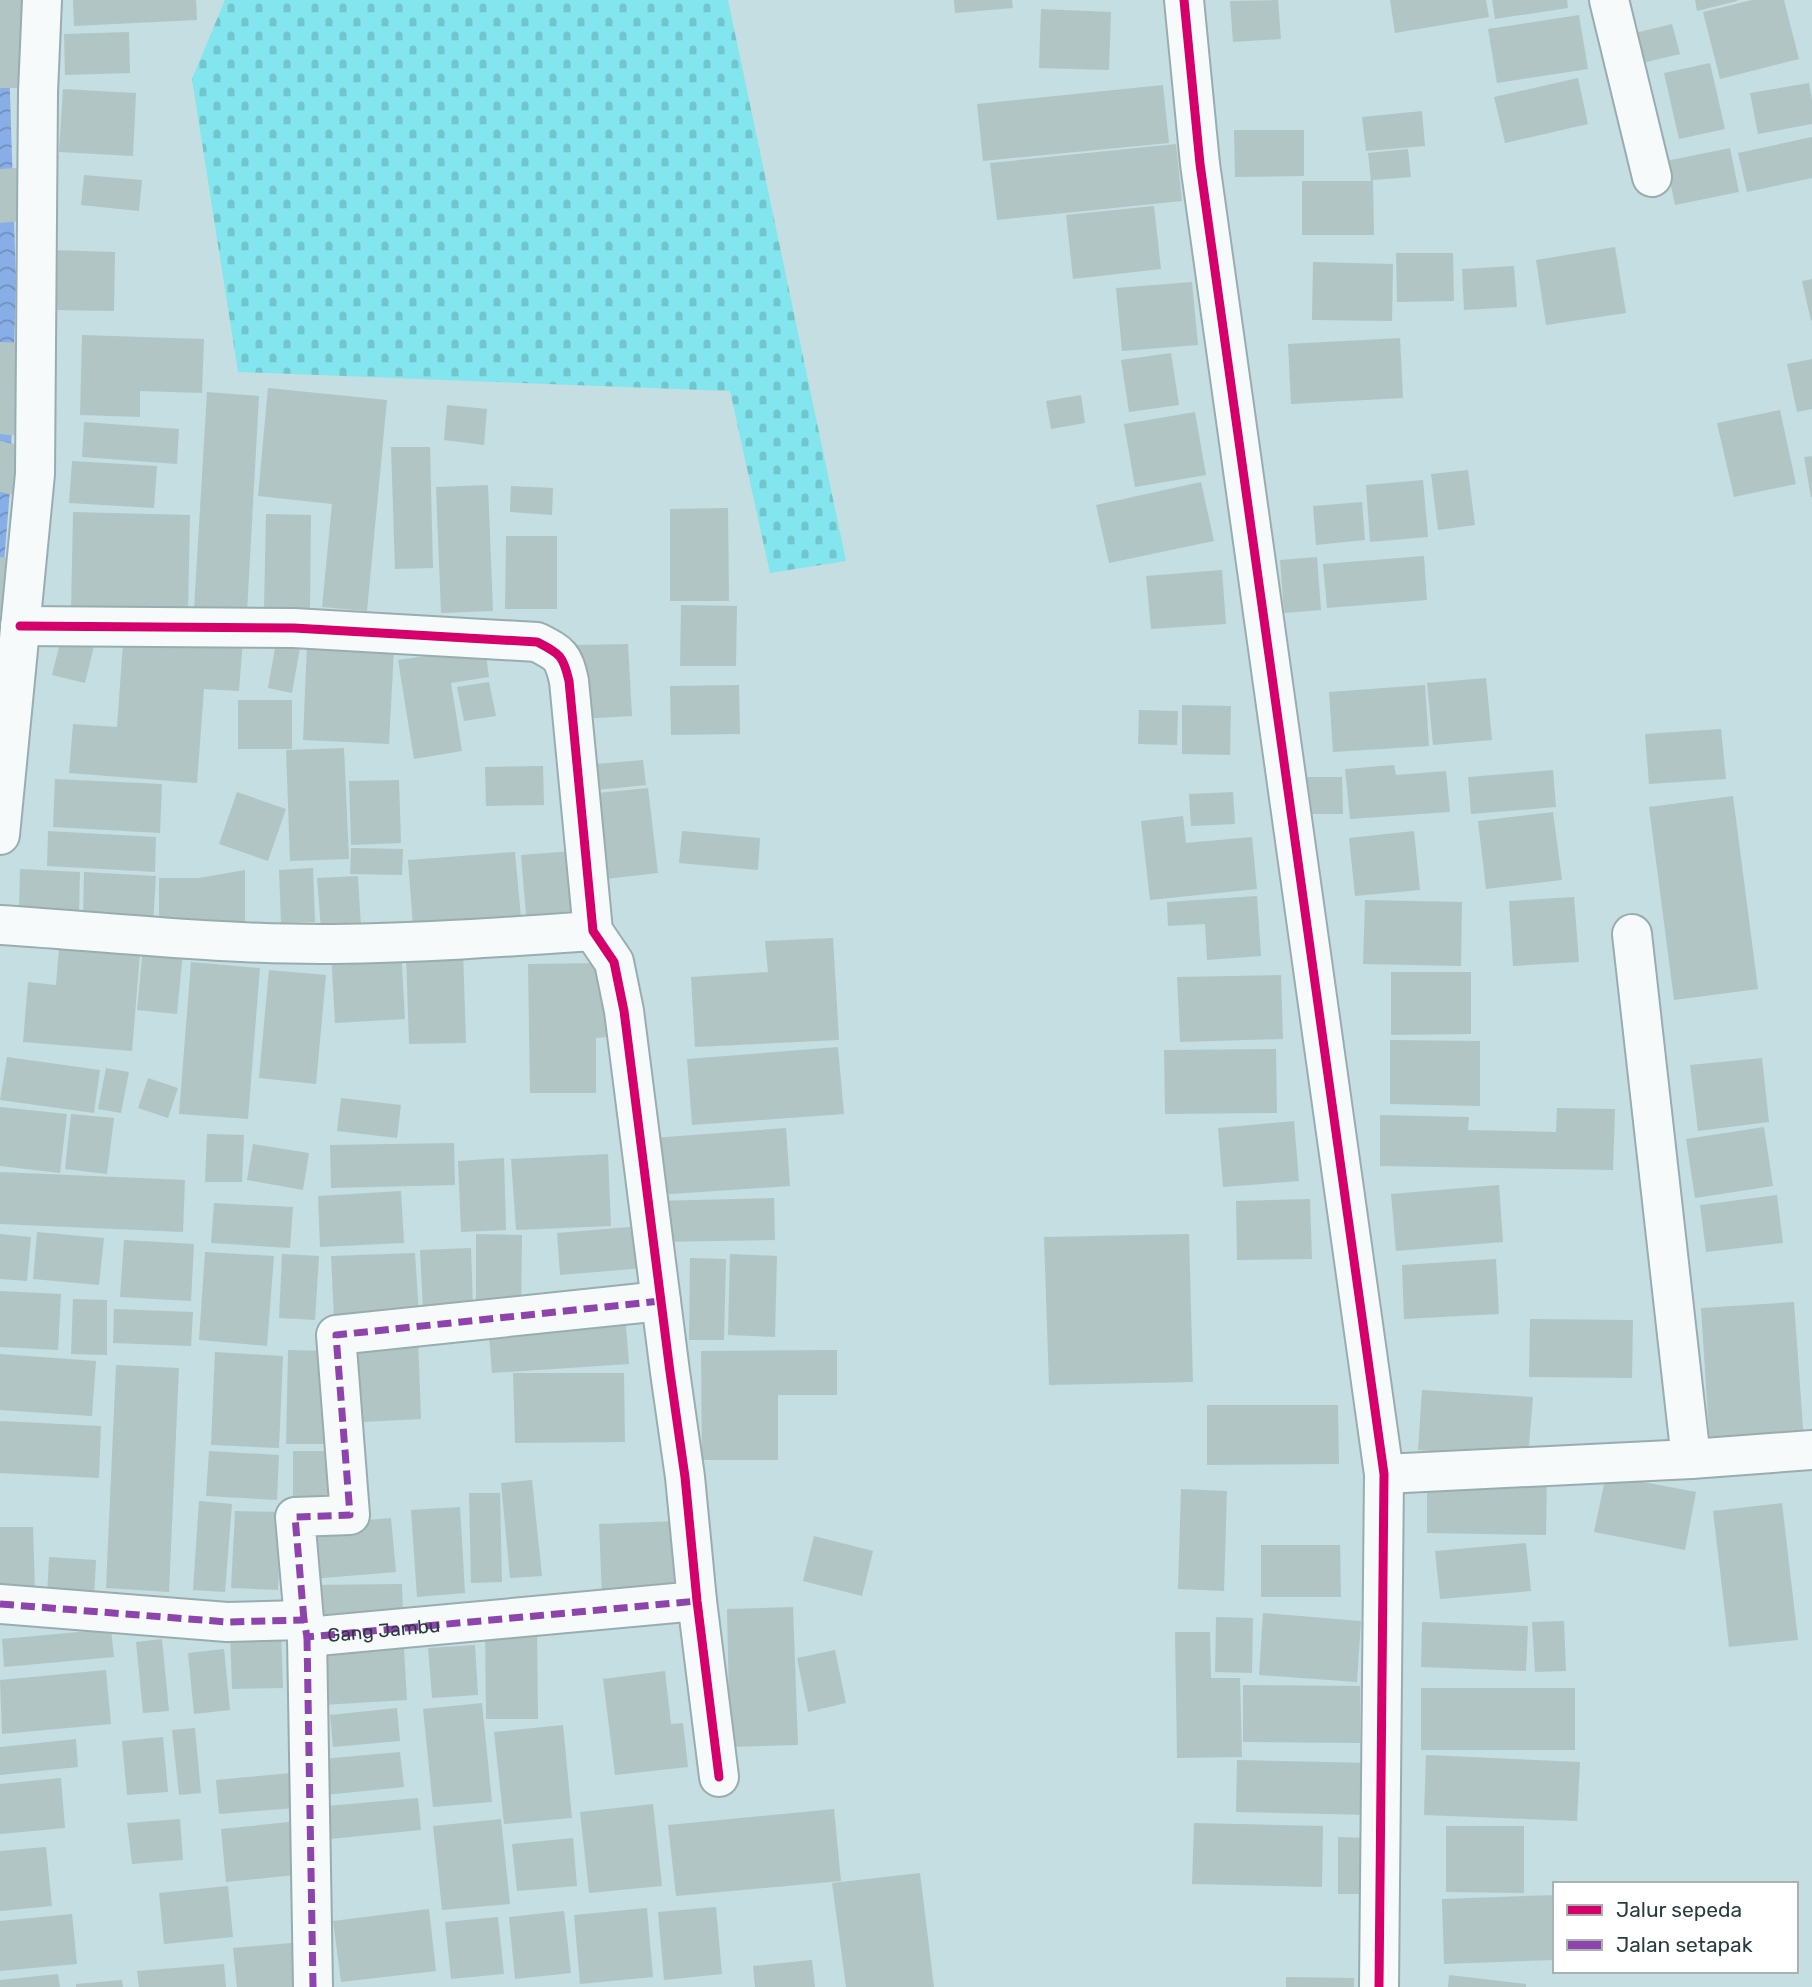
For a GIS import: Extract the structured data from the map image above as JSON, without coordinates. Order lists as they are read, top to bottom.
{
  "streets": {
    "street": ["Gang Jambu"]
  },
  "legend": ["Jalur sepeda", "Jalan setapak"]
}
